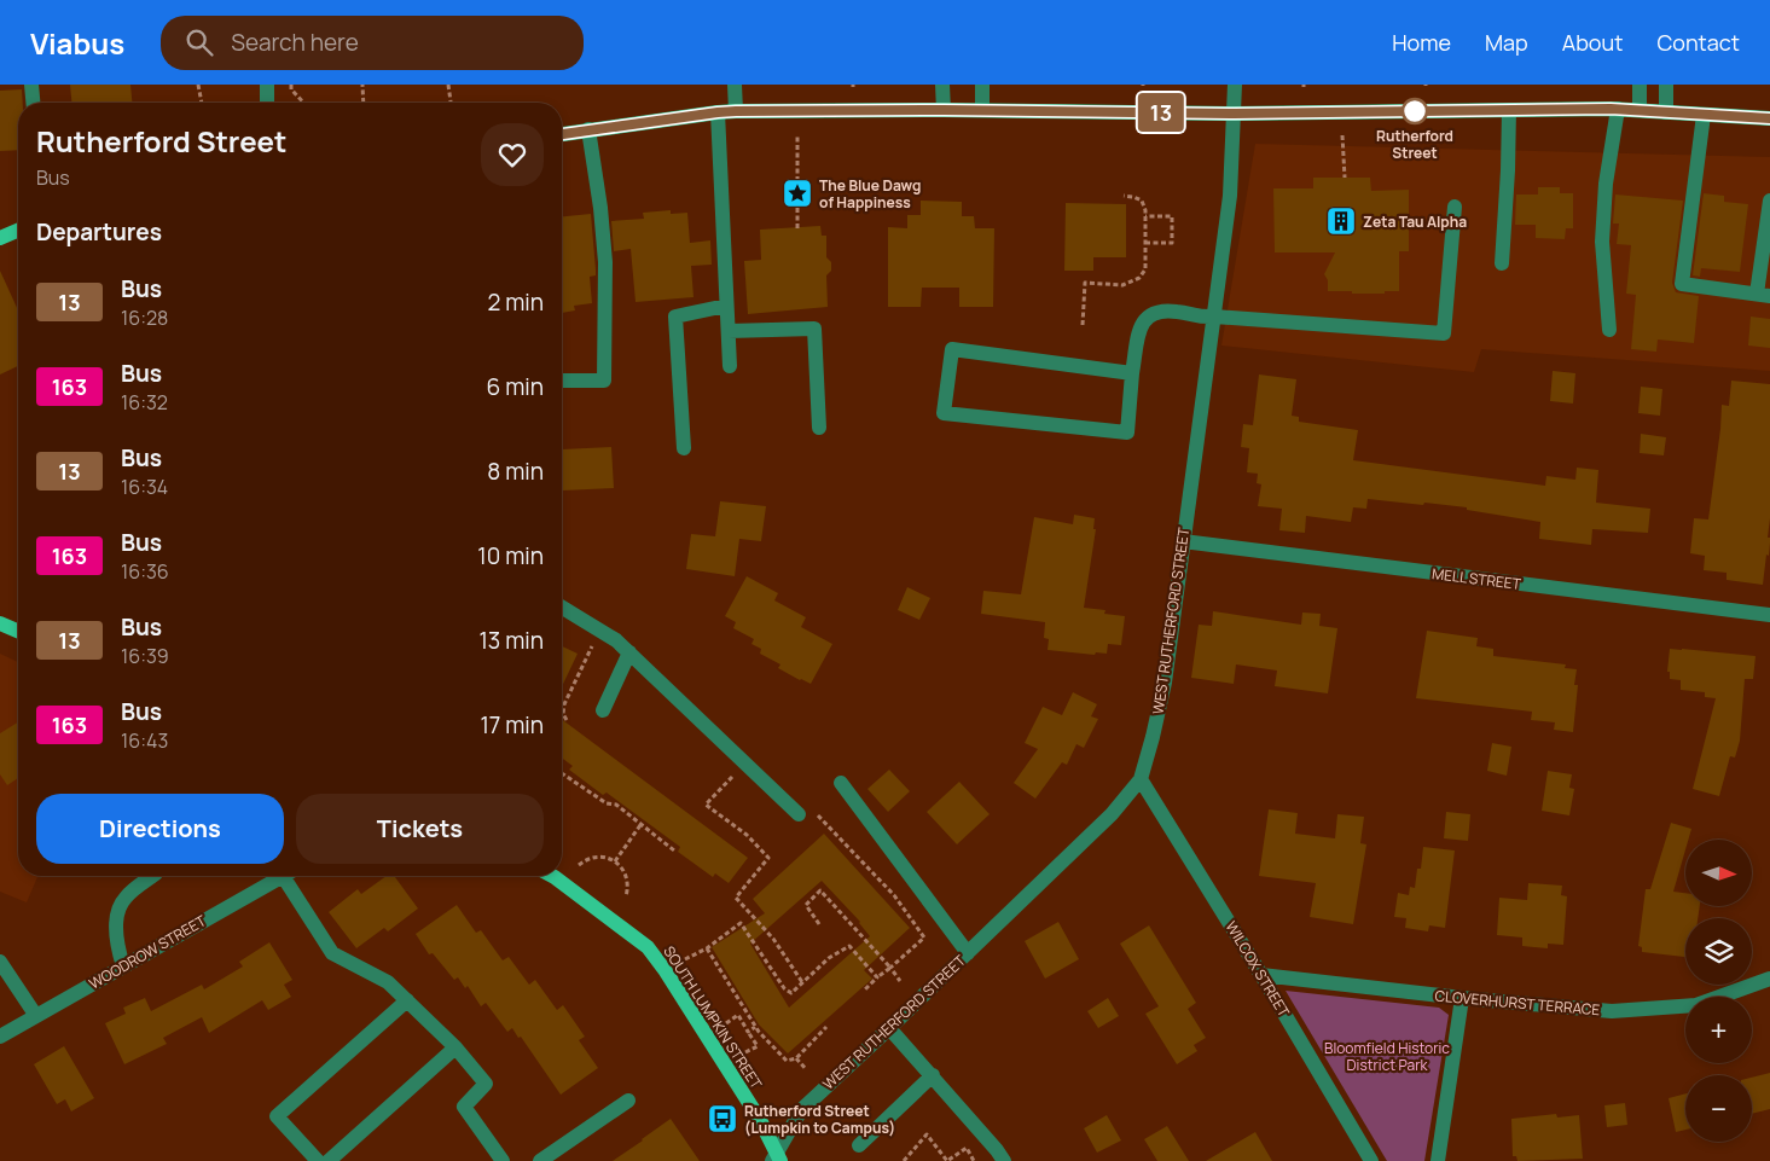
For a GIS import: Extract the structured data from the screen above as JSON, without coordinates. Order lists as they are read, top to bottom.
{
  "streets": {
    "main road": ["SOUTH LUMPKIN STREET"],
    "street": [
      "MELL STREET",
      "WEST RUTHERFORD STREET",
      "WOODROW STREET",
      "WILCOX STREET",
      "CLOVERHURST TERRACE"
    ]
  },
  "crossings": [
    ["MELL STREET", "WEST RUTHERFORD STREET"],
    ["WEST RUTHERFORD STREET", "WILCOX STREET"],
    ["WEST RUTHERFORD STREET", "SOUTH LUMPKIN STREET"],
    ["WILCOX STREET", "CLOVERHURST TERRACE"]
  ],
  "parks": ["Bloomfield Historic District Park"],
  "places": {
    "other": ["Rutherford Street"],
    "place": ["The Blue Dawg of Happiness"],
    "building": ["Zeta Tau Alpha"],
    "bus stop": ["Rutherford Street (Lumpkin to Campus)"]
  },
  "lines": ["bus line 13"],
  "north": "right",
  "page": {
    "header": "Viabus",
    "search": "Search here",
    "nav": [
      "Home",
      "Map",
      "About",
      "Contact"
    ],
    "on_map": "13",
    "heading": [
      ["Rutherford Street", "Bus"],
      "Departures"
    ],
    "list": [
      {
        "mark": "13",
        "name": "Bus",
        "note": "16:28",
        "value": "2 min"
      },
      {
        "mark": "163",
        "name": "Bus",
        "note": "16:32",
        "value": "6 min"
      },
      {
        "mark": "13",
        "name": "Bus",
        "note": "16:34",
        "value": "8 min"
      },
      {
        "mark": "163",
        "name": "Bus",
        "note": "16:36",
        "value": "10 min"
      },
      {
        "mark": "13",
        "name": "Bus",
        "note": "16:39",
        "value": "13 min"
      },
      {
        "mark": "163",
        "name": "Bus",
        "note": "16:43",
        "value": "17 min"
      }
    ],
    "buttons": ["Directions", "Tickets"],
    "map_buttons": ["+", "−"]
  }
}
